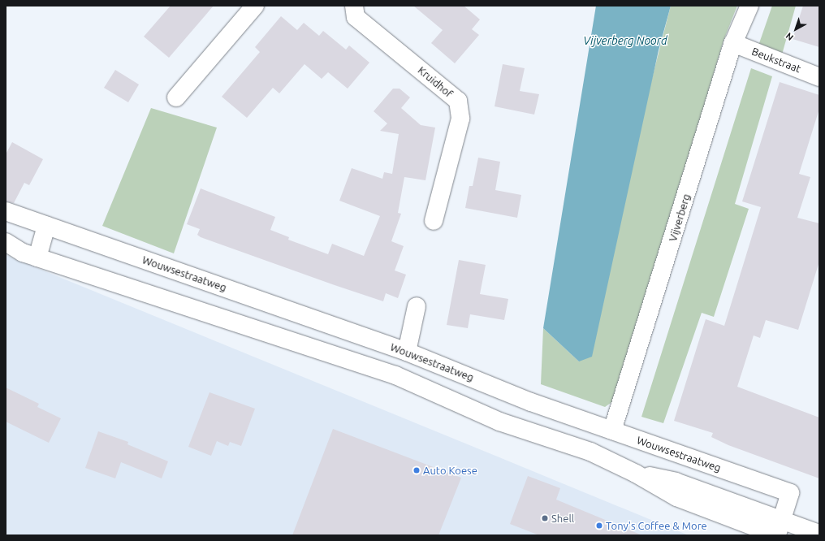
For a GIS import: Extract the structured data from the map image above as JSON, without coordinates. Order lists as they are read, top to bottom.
{
  "streets": {
    "street": [
      "Beukstraat",
      "Kruidhof",
      "Vijverberg",
      "Wouwsestraatweg"
    ]
  },
  "crossings": [
    ["Beukstraat", "Vijverberg"],
    ["Vijverberg", "Wouwsestraatweg"]
  ],
  "water": ["Vijverberg Noord"],
  "places": ["Auto Koese", "Shell", "Tony's Coffee & More"],
  "north": "bottom left"
}
